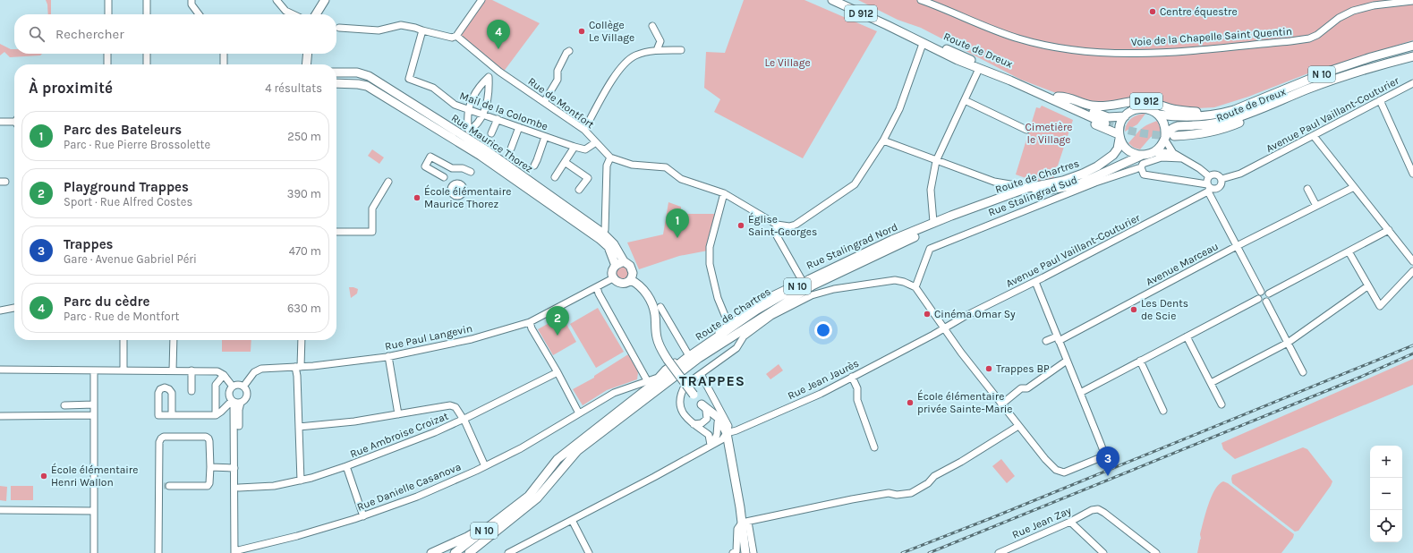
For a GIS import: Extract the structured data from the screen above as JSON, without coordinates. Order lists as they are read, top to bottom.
{
  "streets": {
    "main road": [
      "D 912",
      "Route de Dreux",
      "N 10",
      "Rue Maurice Thorez",
      "Route de Chartres"
    ],
    "street": [
      "Voie de la Chapelle Saint Quentin",
      "Rue de Montfort",
      "Mail de la Colombe",
      "Avenue Paul Vaillant-Couturier",
      "Rue Stalingrad Sud",
      "Rue Stalingrad Nord",
      "Avenue Marceau",
      "Rue Paul Langevin",
      "Rue Jean Jaurès",
      "Rue Ambroise Croizat",
      "Rue Danielle Casanova",
      "Rue Jean Zay"
    ]
  },
  "crossings": [
    ["Route de Dreux", "N 10"],
    ["Route de Dreux", "Route de Chartres"],
    ["N 10", "Route de Chartres"],
    ["Rue de Montfort", "Mail de la Colombe"],
    ["Avenue Paul Vaillant-Couturier", "Rue Jean Jaurès"],
    ["Rue Maurice Thorez", "Rue Paul Langevin"],
    ["Rue Stalingrad Nord", "Rue Danielle Casanova"]
  ],
  "districts": ["TRAPPES"],
  "parks": ["Le Village", "Cimetière le Village"],
  "places": [
    "Centre équestre",
    "Collège Le Village",
    "École élémentaire Maurice Thorez",
    "Église Saint-Georges",
    "Les Dents de Scie",
    "Cinéma Omar Sy",
    "Trappes BP",
    "École élémentaire privée Sainte-Marie",
    "École élémentaire Henri Wallon"
  ],
  "page": {
    "search": "Rechercher",
    "pins": [
      "4",
      "1",
      "2",
      "3"
    ],
    "heading": ["À proximité", "4 résultats"],
    "list": [
      {
        "mark": "1",
        "name": "Parc des Bateleurs",
        "note": "Parc · Rue Pierre Brossolette",
        "value": "250 m"
      },
      {
        "mark": "2",
        "name": "Playground Trappes",
        "note": "Sport · Rue Alfred Costes",
        "value": "390 m"
      },
      {
        "mark": "3",
        "name": "Trappes",
        "note": "Gare · Avenue Gabriel Péri",
        "value": "470 m"
      },
      {
        "mark": "4",
        "name": "Parc du cèdre",
        "note": "Parc · Rue de Montfort",
        "value": "630 m"
      }
    ],
    "map_buttons": ["+", "−"]
  }
}
